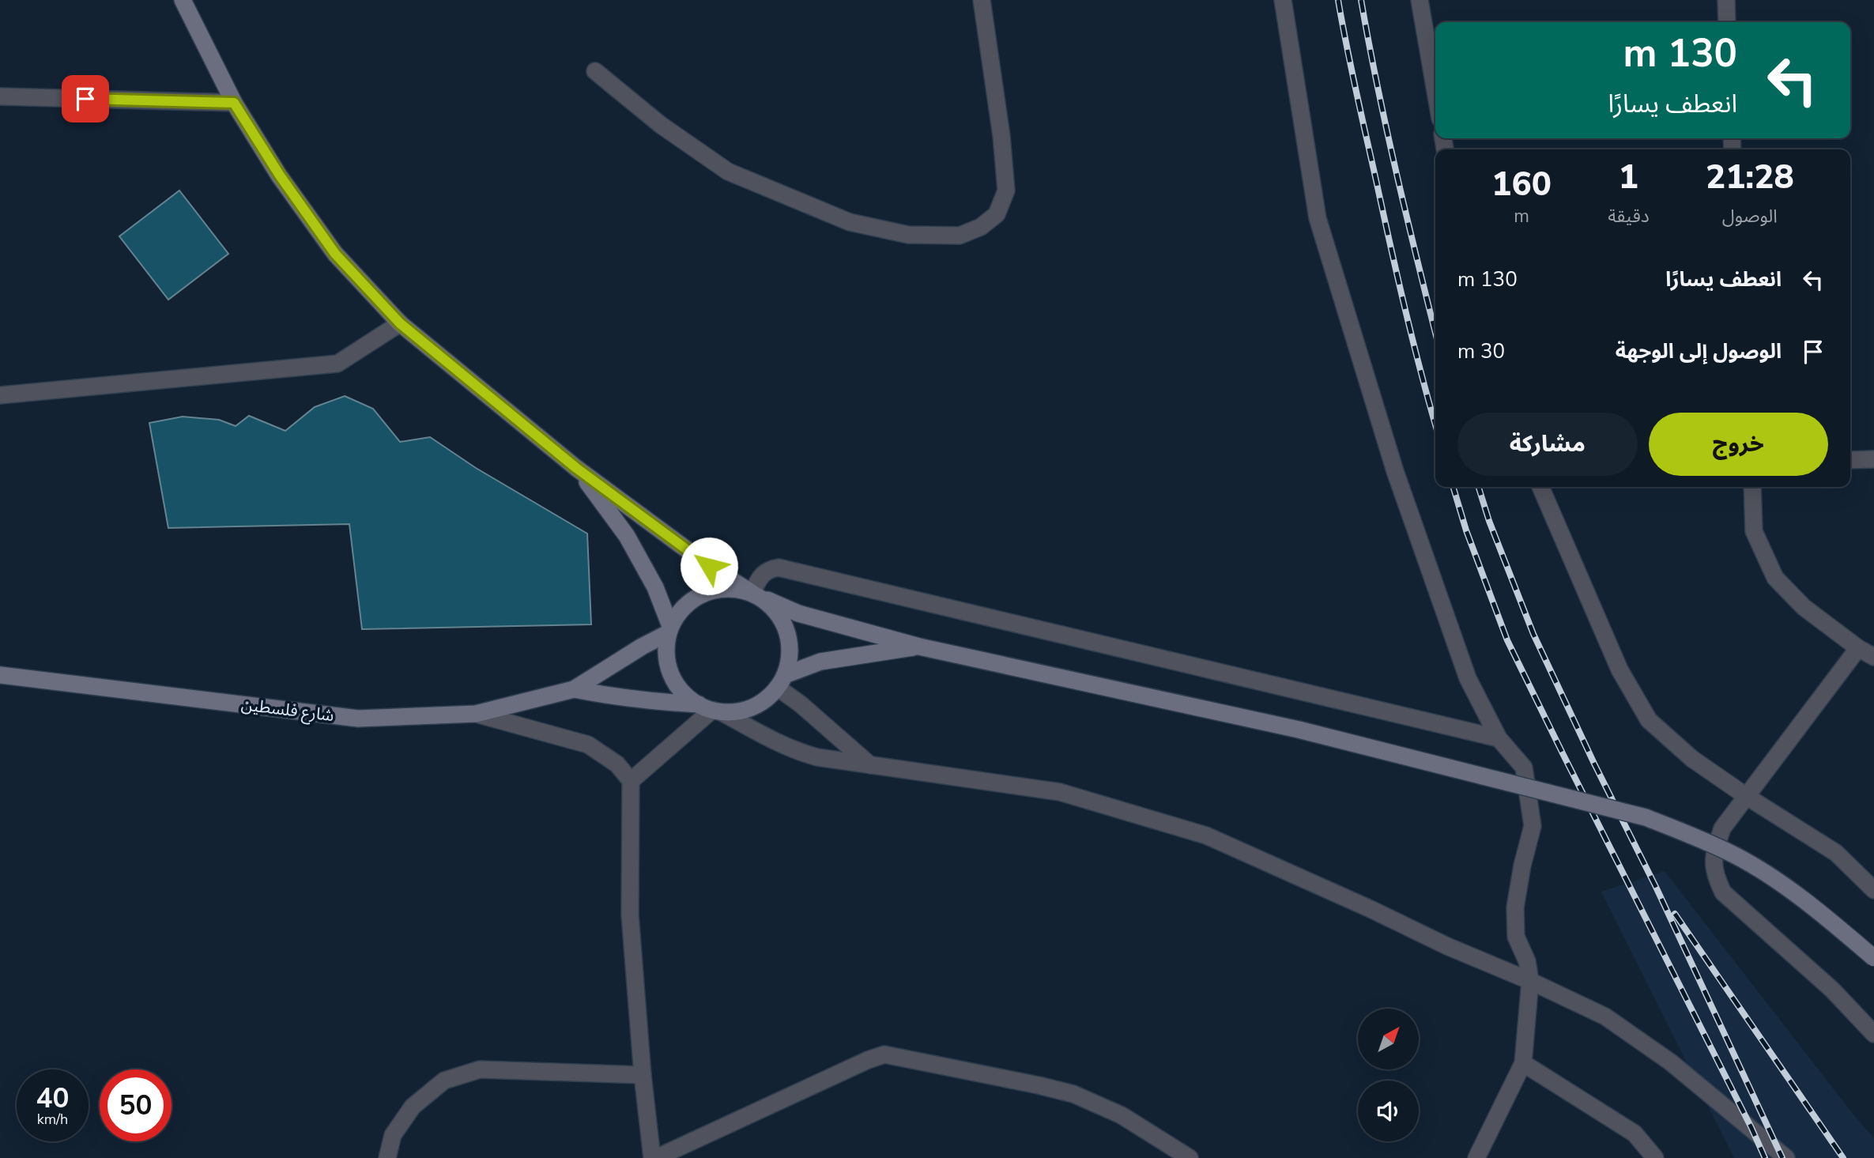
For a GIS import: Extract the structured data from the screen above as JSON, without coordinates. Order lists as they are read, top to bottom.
{
  "streets": {
    "main road": ["شارع فلسطين"]
  },
  "north": "top right",
  "page": {
    "turn": ["130 m", "انعطف يسارًا"],
    "eta": [
      "21:28",
      "الوصول",
      "1",
      "دقيقة",
      "160",
      "m"
    ],
    "list": [
      {
        "name": "انعطف يسارًا",
        "value": "130 m"
      },
      {
        "name": "الوصول إلى الوجهة",
        "value": "30 m"
      }
    ],
    "buttons": ["خروج", "مشاركة"],
    "speed": "40 km/h",
    "limit": "50"
  }
}
